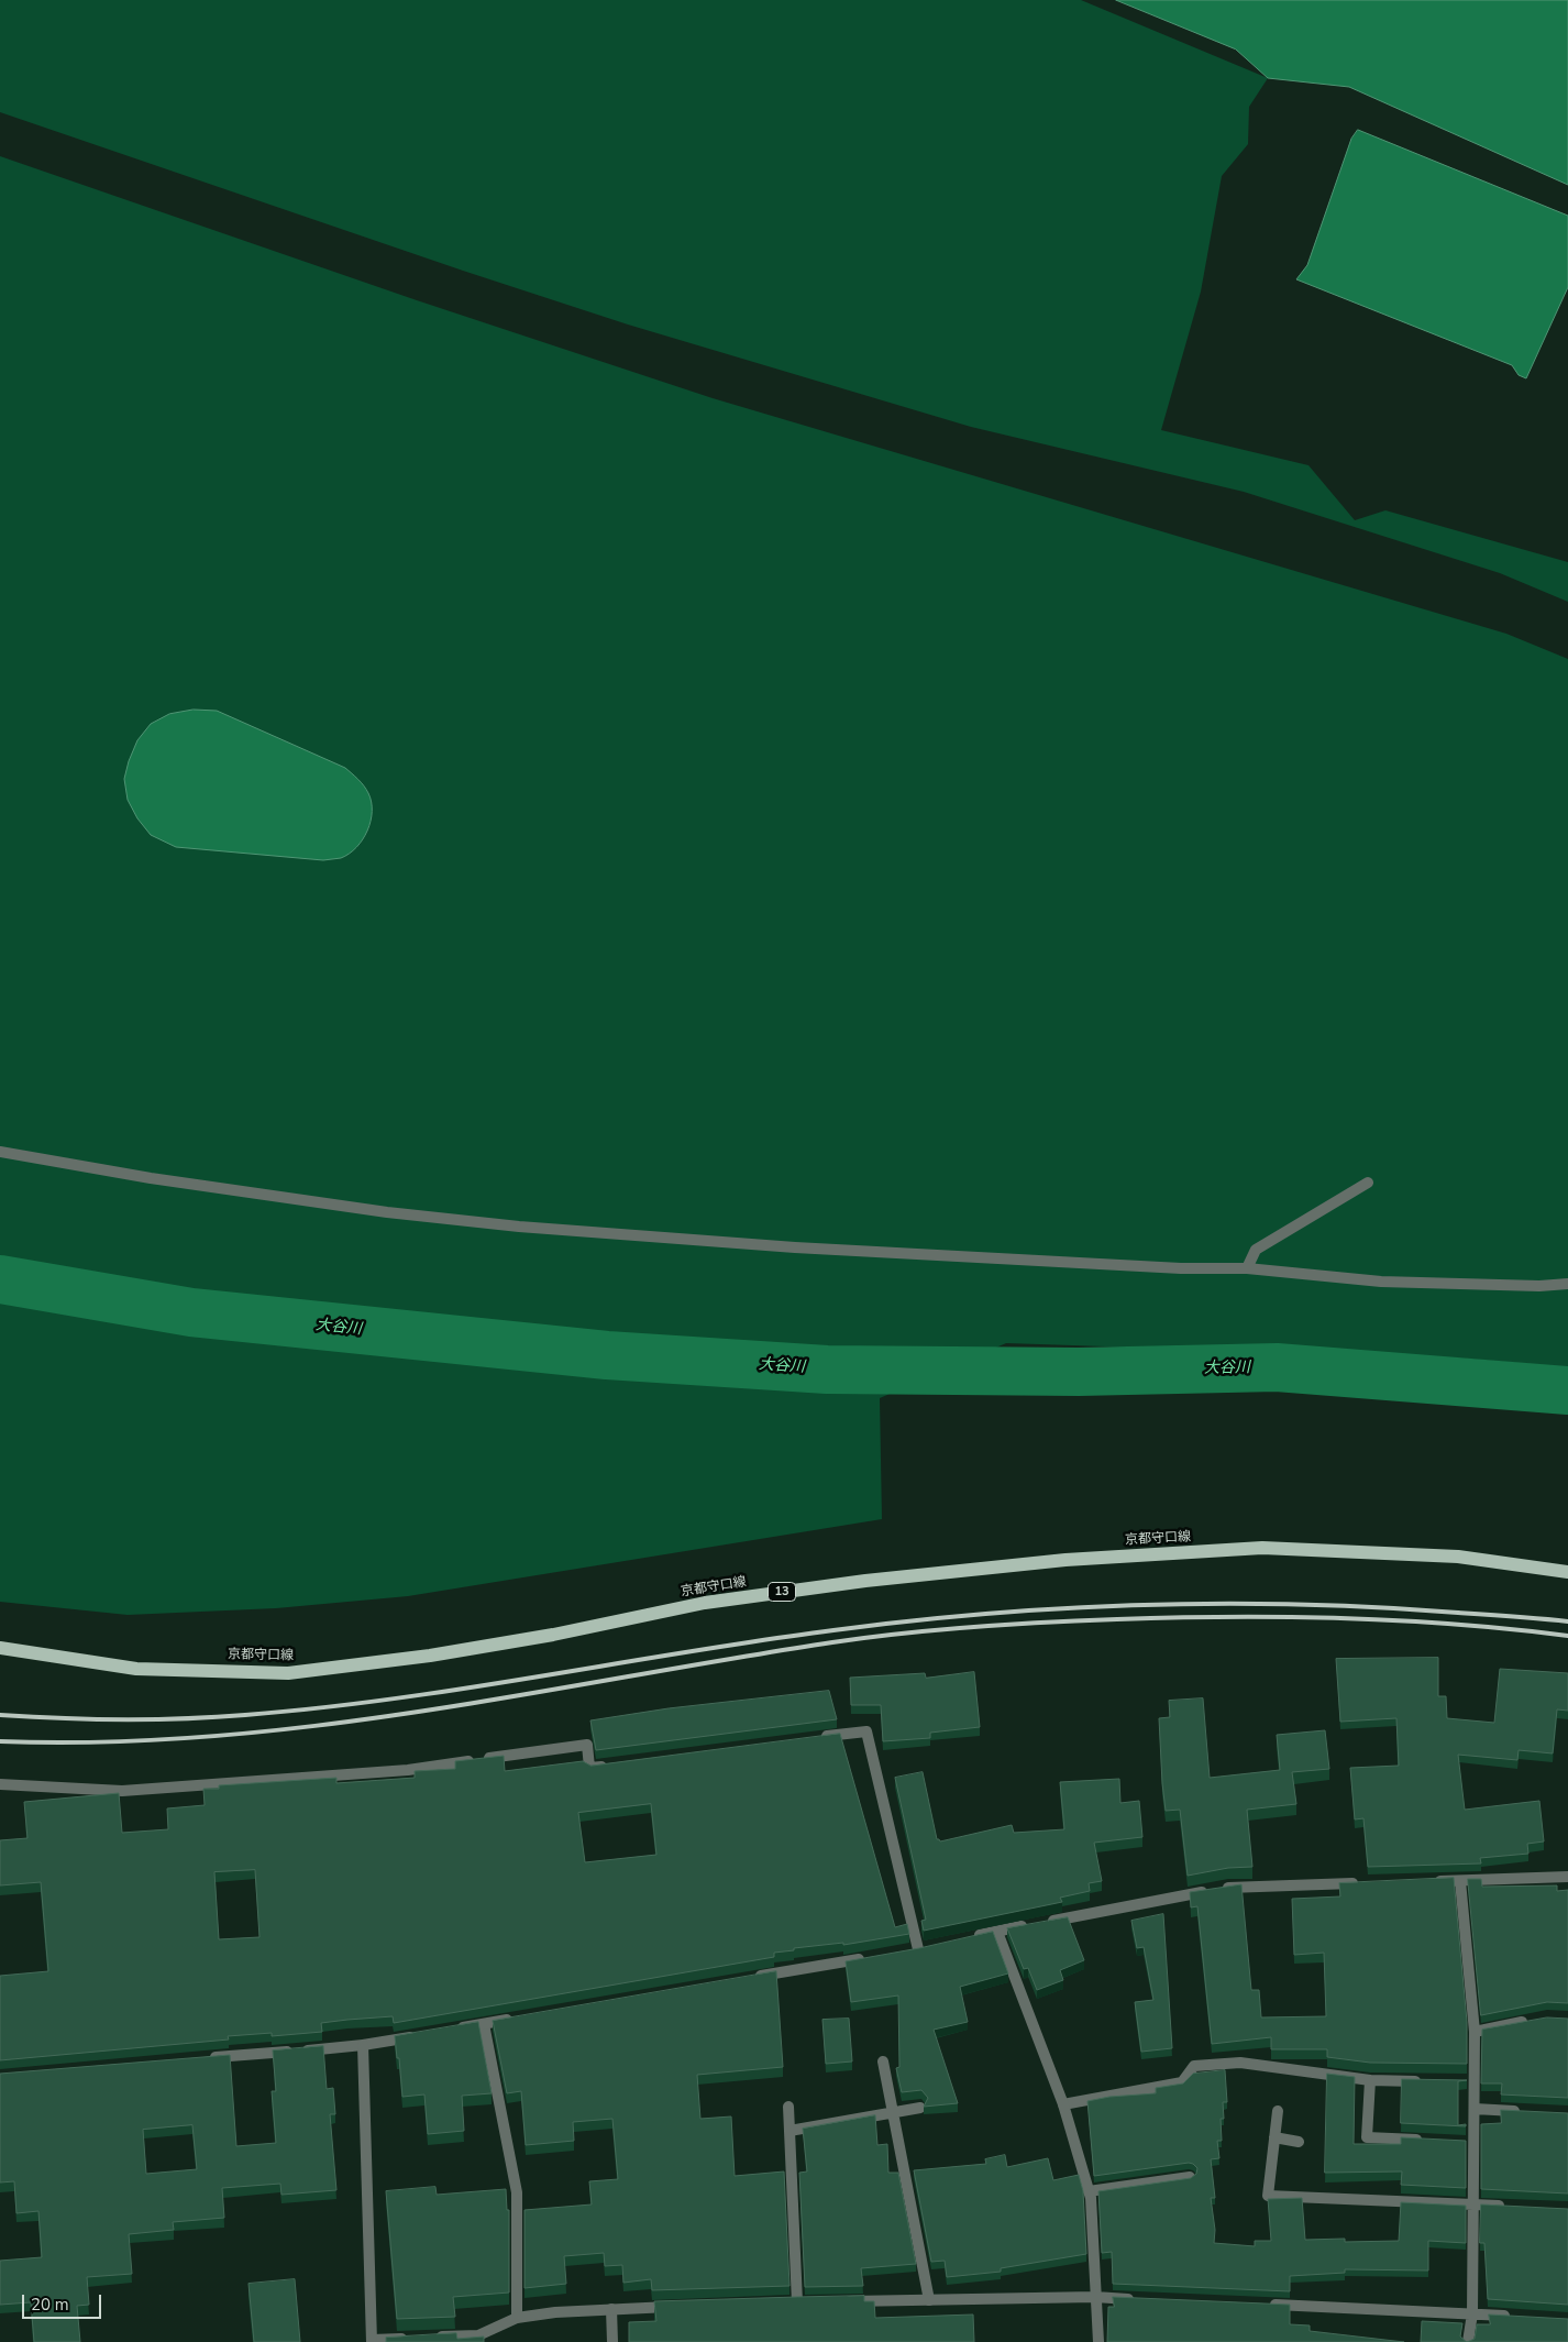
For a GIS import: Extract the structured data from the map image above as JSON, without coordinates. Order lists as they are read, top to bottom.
{
  "streets": {
    "main road": ["京都守口線", "13"]
  },
  "water": ["大谷川"],
  "scale_bar": "20 m"
}
